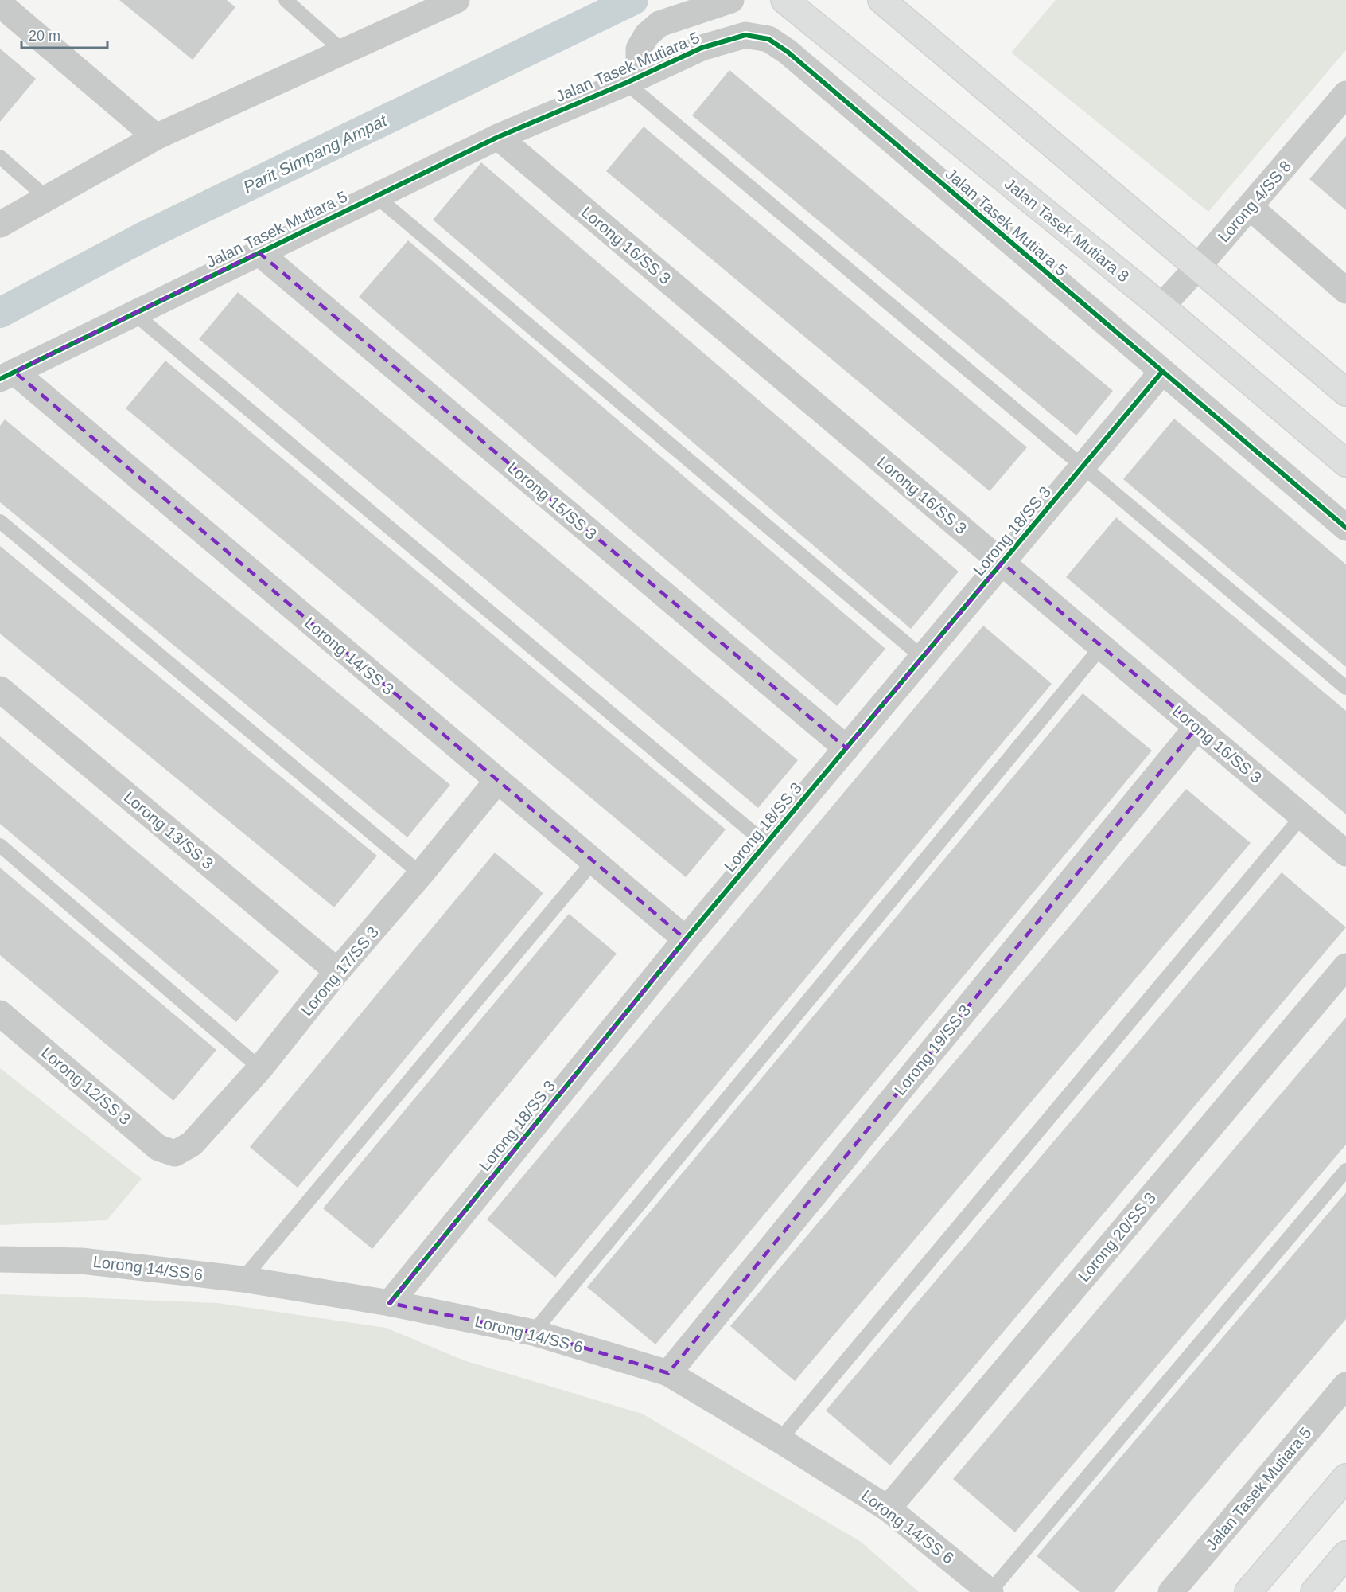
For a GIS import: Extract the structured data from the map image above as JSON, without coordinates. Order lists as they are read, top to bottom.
{
  "streets": {
    "street": [
      "Jalan Tasek Mutiara 5",
      "Lorong 4/SS 8",
      "Jalan Tasek Mutiara 8",
      "Lorong 16/SS 3",
      "Lorong 15/SS 3",
      "Lorong 18/SS 3",
      "Lorong 14/SS 3",
      "Lorong 13/SS 3",
      "Lorong 17/SS 3",
      "Lorong 19/SS 3",
      "Lorong 12/SS 3",
      "Lorong 20/SS 3",
      "Lorong 14/SS 6"
    ]
  },
  "crossings": [
    ["Jalan Tasek Mutiara 5", "Lorong 16/SS 3"],
    ["Jalan Tasek Mutiara 5", "Lorong 15/SS 3"],
    ["Jalan Tasek Mutiara 5", "Lorong 18/SS 3"],
    ["Jalan Tasek Mutiara 5", "Lorong 14/SS 3"],
    ["Lorong 4/SS 8", "Jalan Tasek Mutiara 8"],
    ["Lorong 16/SS 3", "Lorong 18/SS 3"],
    ["Lorong 16/SS 3", "Lorong 19/SS 3"],
    ["Lorong 15/SS 3", "Lorong 18/SS 3"],
    ["Lorong 18/SS 3", "Lorong 14/SS 3"],
    ["Lorong 18/SS 3", "Lorong 14/SS 6"],
    ["Lorong 14/SS 3", "Lorong 17/SS 3"],
    ["Lorong 13/SS 3", "Lorong 17/SS 3"],
    ["Lorong 17/SS 3", "Lorong 12/SS 3"],
    ["Lorong 19/SS 3", "Lorong 14/SS 6"],
    ["Lorong 20/SS 3", "Lorong 14/SS 6"]
  ],
  "water": ["Parit Simpang Ampat"],
  "scale_bar": "20 m"
}
